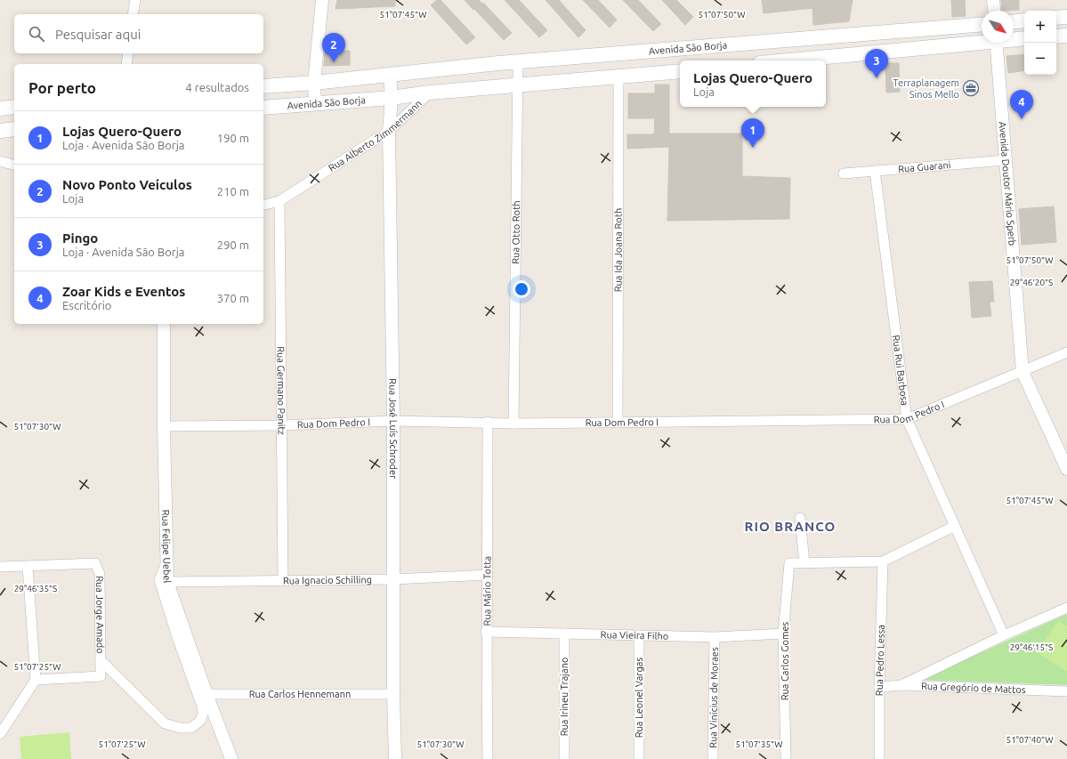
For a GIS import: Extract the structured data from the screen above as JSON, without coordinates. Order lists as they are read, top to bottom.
{
  "streets": {
    "main road": ["Avenida São Borja"],
    "street": [
      "Rua Alberto Zimmermann",
      "Rua Guarani",
      "Avenida Doutor Mário Sperb",
      "Rua Otto Roth",
      "Rua Ida Joana Roth",
      "Rua Rui Barbosa",
      "Rua Germano Panitz",
      "Rua Dom Pedro I",
      "Rua José Luís Schroder",
      "Rua Felipe Uebel",
      "Rua Ignacio Schilling",
      "Rua Mário Totta",
      "Rua Jorge Amado",
      "Rua Vieira Filho",
      "Rua Pedro Lessa",
      "Rua Carlos Gomes",
      "Rua Gregório de Mattos",
      "Rua Carlos Hennemann",
      "Rua Irineu Trajano",
      "Rua Leonel Vargas",
      "Rua Vinícius de Moraes"
    ]
  },
  "crossings": [
    ["Avenida São Borja", "Rua Alberto Zimmermann"],
    ["Avenida São Borja", "Rua Otto Roth"],
    ["Avenida São Borja", "Rua Ida Joana Roth"],
    ["Avenida São Borja", "Rua José Luís Schroder"],
    ["Rua Alberto Zimmermann", "Rua Germano Panitz"],
    ["Rua Alberto Zimmermann", "Rua José Luís Schroder"],
    ["Rua Guarani", "Avenida Doutor Mário Sperb"],
    ["Rua Guarani", "Rua Rui Barbosa"],
    ["Avenida Doutor Mário Sperb", "Rua Dom Pedro I"],
    ["Rua Otto Roth", "Rua Dom Pedro I"],
    ["Rua Ida Joana Roth", "Rua Dom Pedro I"],
    ["Rua Rui Barbosa", "Rua Dom Pedro I"],
    ["Rua Germano Panitz", "Rua Dom Pedro I"],
    ["Rua Germano Panitz", "Rua Ignacio Schilling"],
    ["Rua Dom Pedro I", "Rua José Luís Schroder"],
    ["Rua Dom Pedro I", "Rua Felipe Uebel"],
    ["Rua Dom Pedro I", "Rua Mário Totta"],
    ["Rua José Luís Schroder", "Rua Ignacio Schilling"],
    ["Rua José Luís Schroder", "Rua Carlos Hennemann"],
    ["Rua Felipe Uebel", "Rua Ignacio Schilling"],
    ["Rua Felipe Uebel", "Rua Carlos Hennemann"],
    ["Rua Ignacio Schilling", "Rua Mário Totta"],
    ["Rua Mário Totta", "Rua Vieira Filho"],
    ["Rua Vieira Filho", "Rua Carlos Gomes"],
    ["Rua Vieira Filho", "Rua Irineu Trajano"],
    ["Rua Vieira Filho", "Rua Leonel Vargas"],
    ["Rua Vieira Filho", "Rua Vinícius de Moraes"],
    ["Rua Pedro Lessa", "Rua Gregório de Mattos"]
  ],
  "districts": ["RIO BRANCO"],
  "places": {
    "office": ["Terraplanagem Sinos Mello"]
  },
  "north": "bottom right",
  "page": {
    "map_buttons": ["+", "−"],
    "search": "Pesquisar aqui",
    "pins": [
      "2",
      "3",
      "4",
      "1"
    ],
    "popup": ["Lojas Quero-Quero", "Loja"],
    "heading": ["Por perto", "4 resultados"],
    "list": [
      {
        "mark": "1",
        "name": "Lojas Quero-Quero",
        "note": "Loja · Avenida São Borja",
        "value": "190 m"
      },
      {
        "mark": "2",
        "name": "Novo Ponto Veículos",
        "note": "Loja",
        "value": "210 m"
      },
      {
        "mark": "3",
        "name": "Pingo",
        "note": "Loja · Avenida São Borja",
        "value": "290 m"
      },
      {
        "mark": "4",
        "name": "Zoar Kids e Eventos",
        "note": "Escritório",
        "value": "370 m"
      }
    ]
  },
  "coordinates": [
    "51°07'45\"W",
    "51°07'50\"W",
    "29°46'20\"S",
    "51°07'30\"W",
    "29°46'35\"S",
    "29°46'15\"S",
    "51°07'25\"W",
    "51°07'40\"W",
    "51°07'35\"W"
  ]
}
